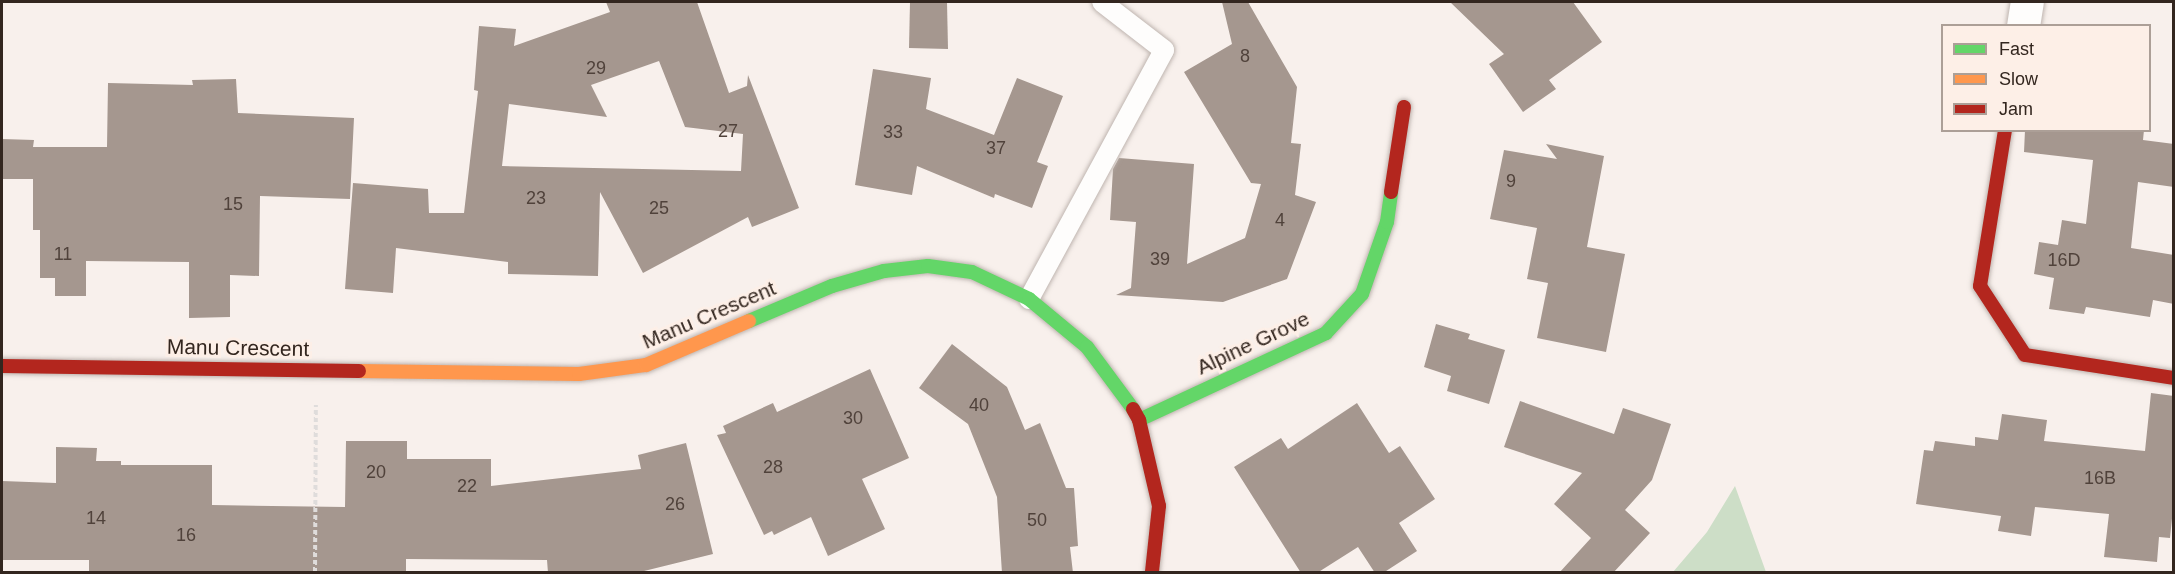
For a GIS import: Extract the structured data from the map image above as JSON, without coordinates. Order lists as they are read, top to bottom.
{
  "streets": {
    "street": ["Manu Crescent", "Alpine Grove"]
  },
  "crossings": [
    ["Manu Crescent", "Alpine Grove"]
  ],
  "house_numbers": [
    "8",
    "29",
    "27",
    "33",
    "37",
    "9",
    "23",
    "15",
    "25",
    "4",
    "11",
    "39",
    "16D",
    "40",
    "30",
    "28",
    "20",
    "16B",
    "22",
    "26",
    "14",
    "50",
    "16"
  ],
  "legend": ["Fast", "Slow", "Jam"]
}
